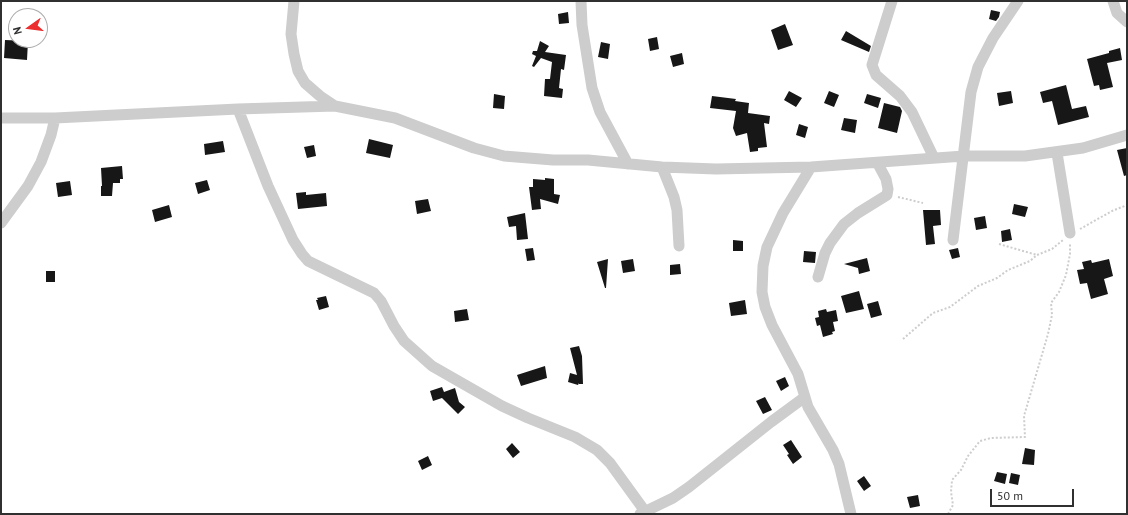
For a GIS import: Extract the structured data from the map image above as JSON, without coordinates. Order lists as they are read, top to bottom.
{
  "scale_bar": "50 m",
  "north": "left"
}
